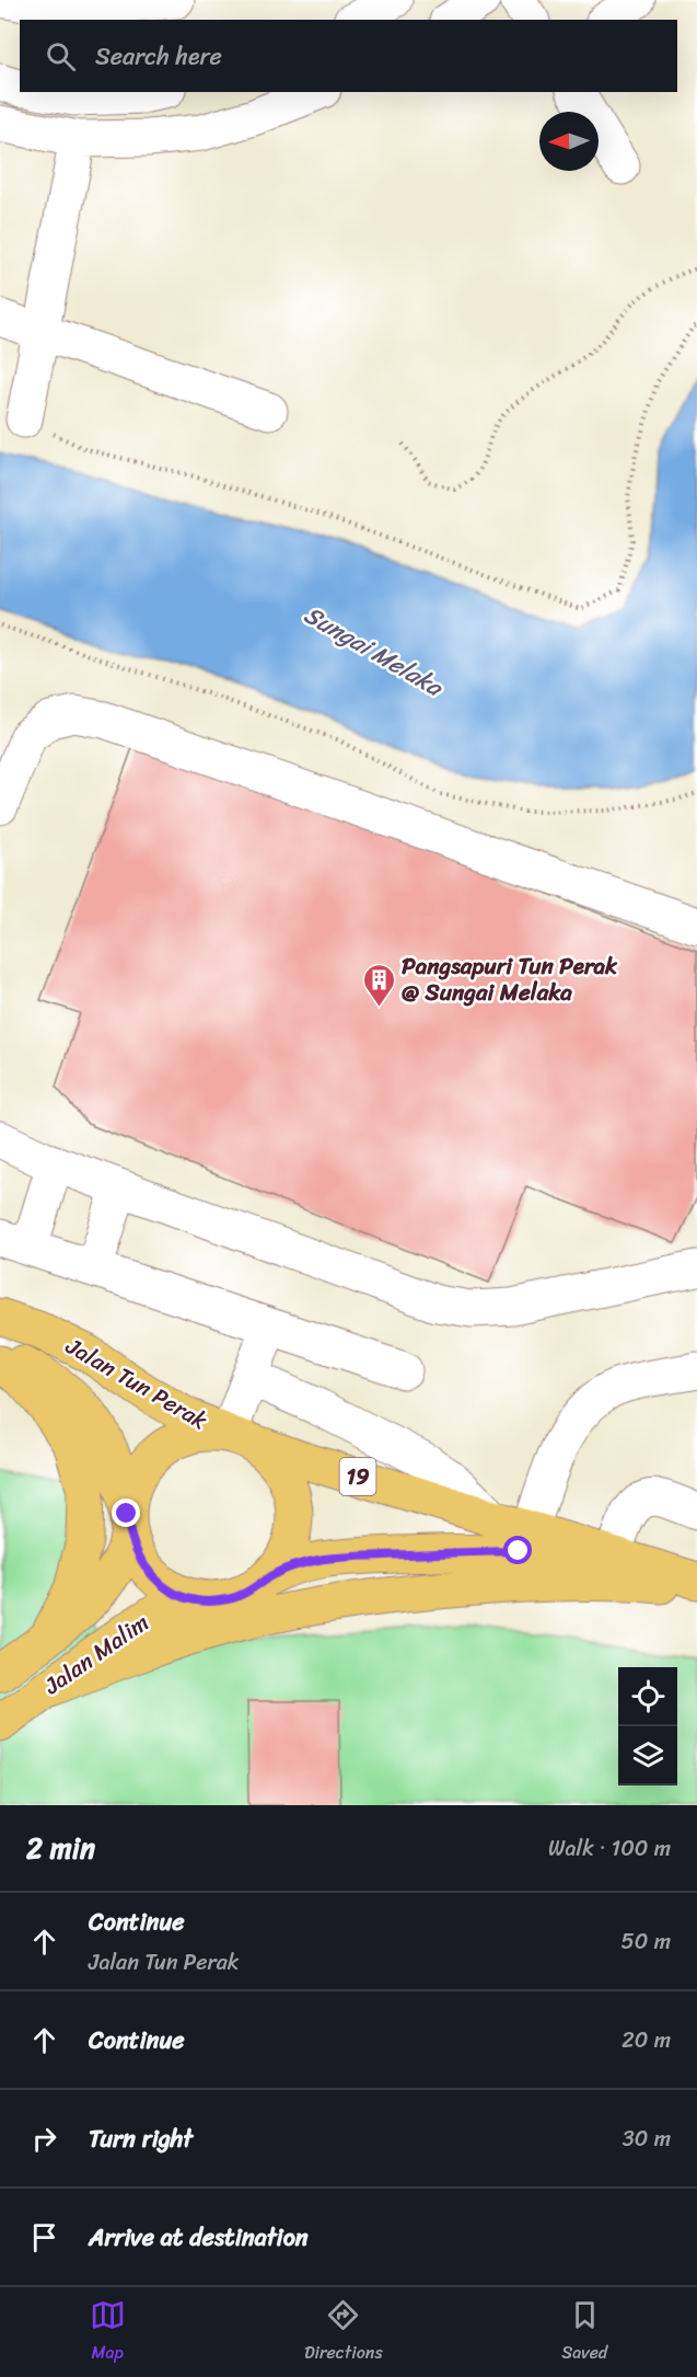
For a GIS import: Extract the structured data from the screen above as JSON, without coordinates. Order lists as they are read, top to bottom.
{
  "streets": {
    "main road": ["Jalan Tun Perak", "19", "Jalan Malim"]
  },
  "crossings": [
    ["Jalan Tun Perak", "19"],
    ["Jalan Tun Perak", "Jalan Malim"],
    ["19", "Jalan Malim"]
  ],
  "water": ["Sungai Melaka"],
  "places": {
    "building": ["Pangsapuri Tun Perak @ Sungai Melaka"]
  },
  "north": "left",
  "page": {
    "search": "Search here",
    "heading": ["2 min", "Walk · 100 m"],
    "list": [
      ["Continue", "Jalan Tun Perak", "50 m"],
      ["Continue", "20 m"],
      ["Turn right", "30 m"],
      "Arrive at destination"
    ],
    "nav": ["Map", "Directions", "Saved"]
  }
}
